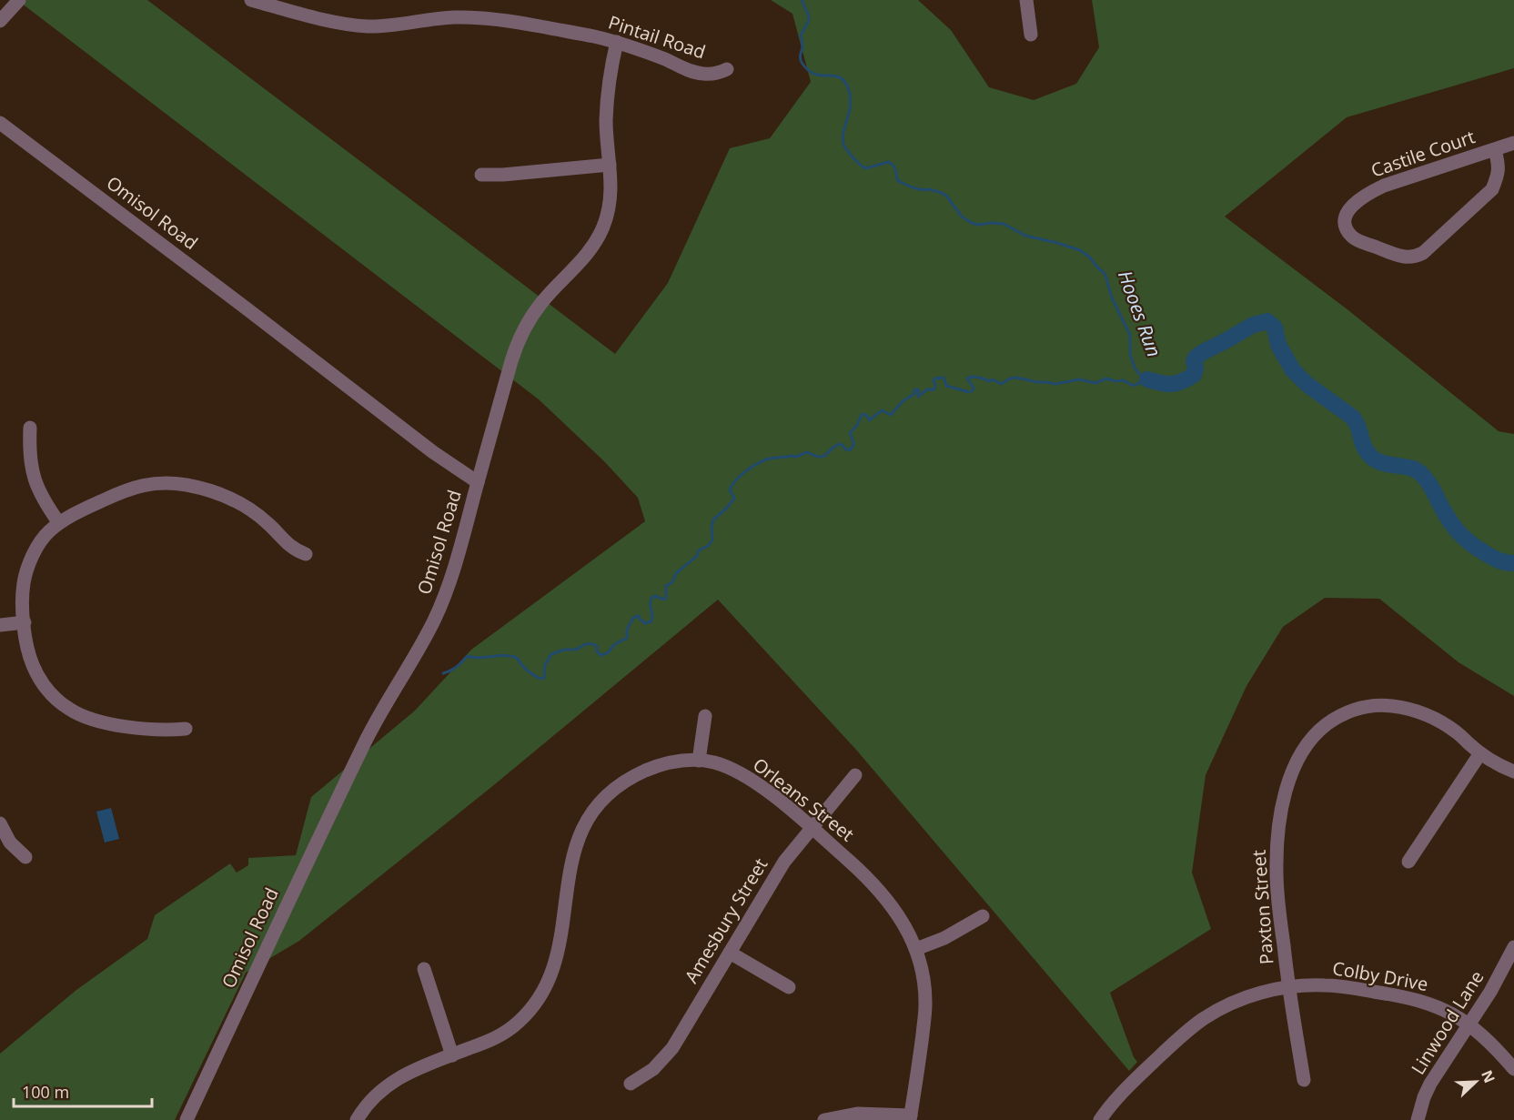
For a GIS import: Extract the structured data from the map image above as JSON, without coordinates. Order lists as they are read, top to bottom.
{
  "streets": {
    "street": [
      "Pintail Road",
      "Castile Court",
      "Omisol Road",
      "Orleans Street",
      "Paxton Street",
      "Amesbury Street",
      "Colby Drive",
      "Linwood Lane"
    ]
  },
  "crossings": [
    ["Orleans Street", "Amesbury Street"],
    ["Paxton Street", "Colby Drive"],
    ["Colby Drive", "Linwood Lane"]
  ],
  "water": ["Hooes Run"],
  "scale_bar": "100 m",
  "north": "top right"
}
